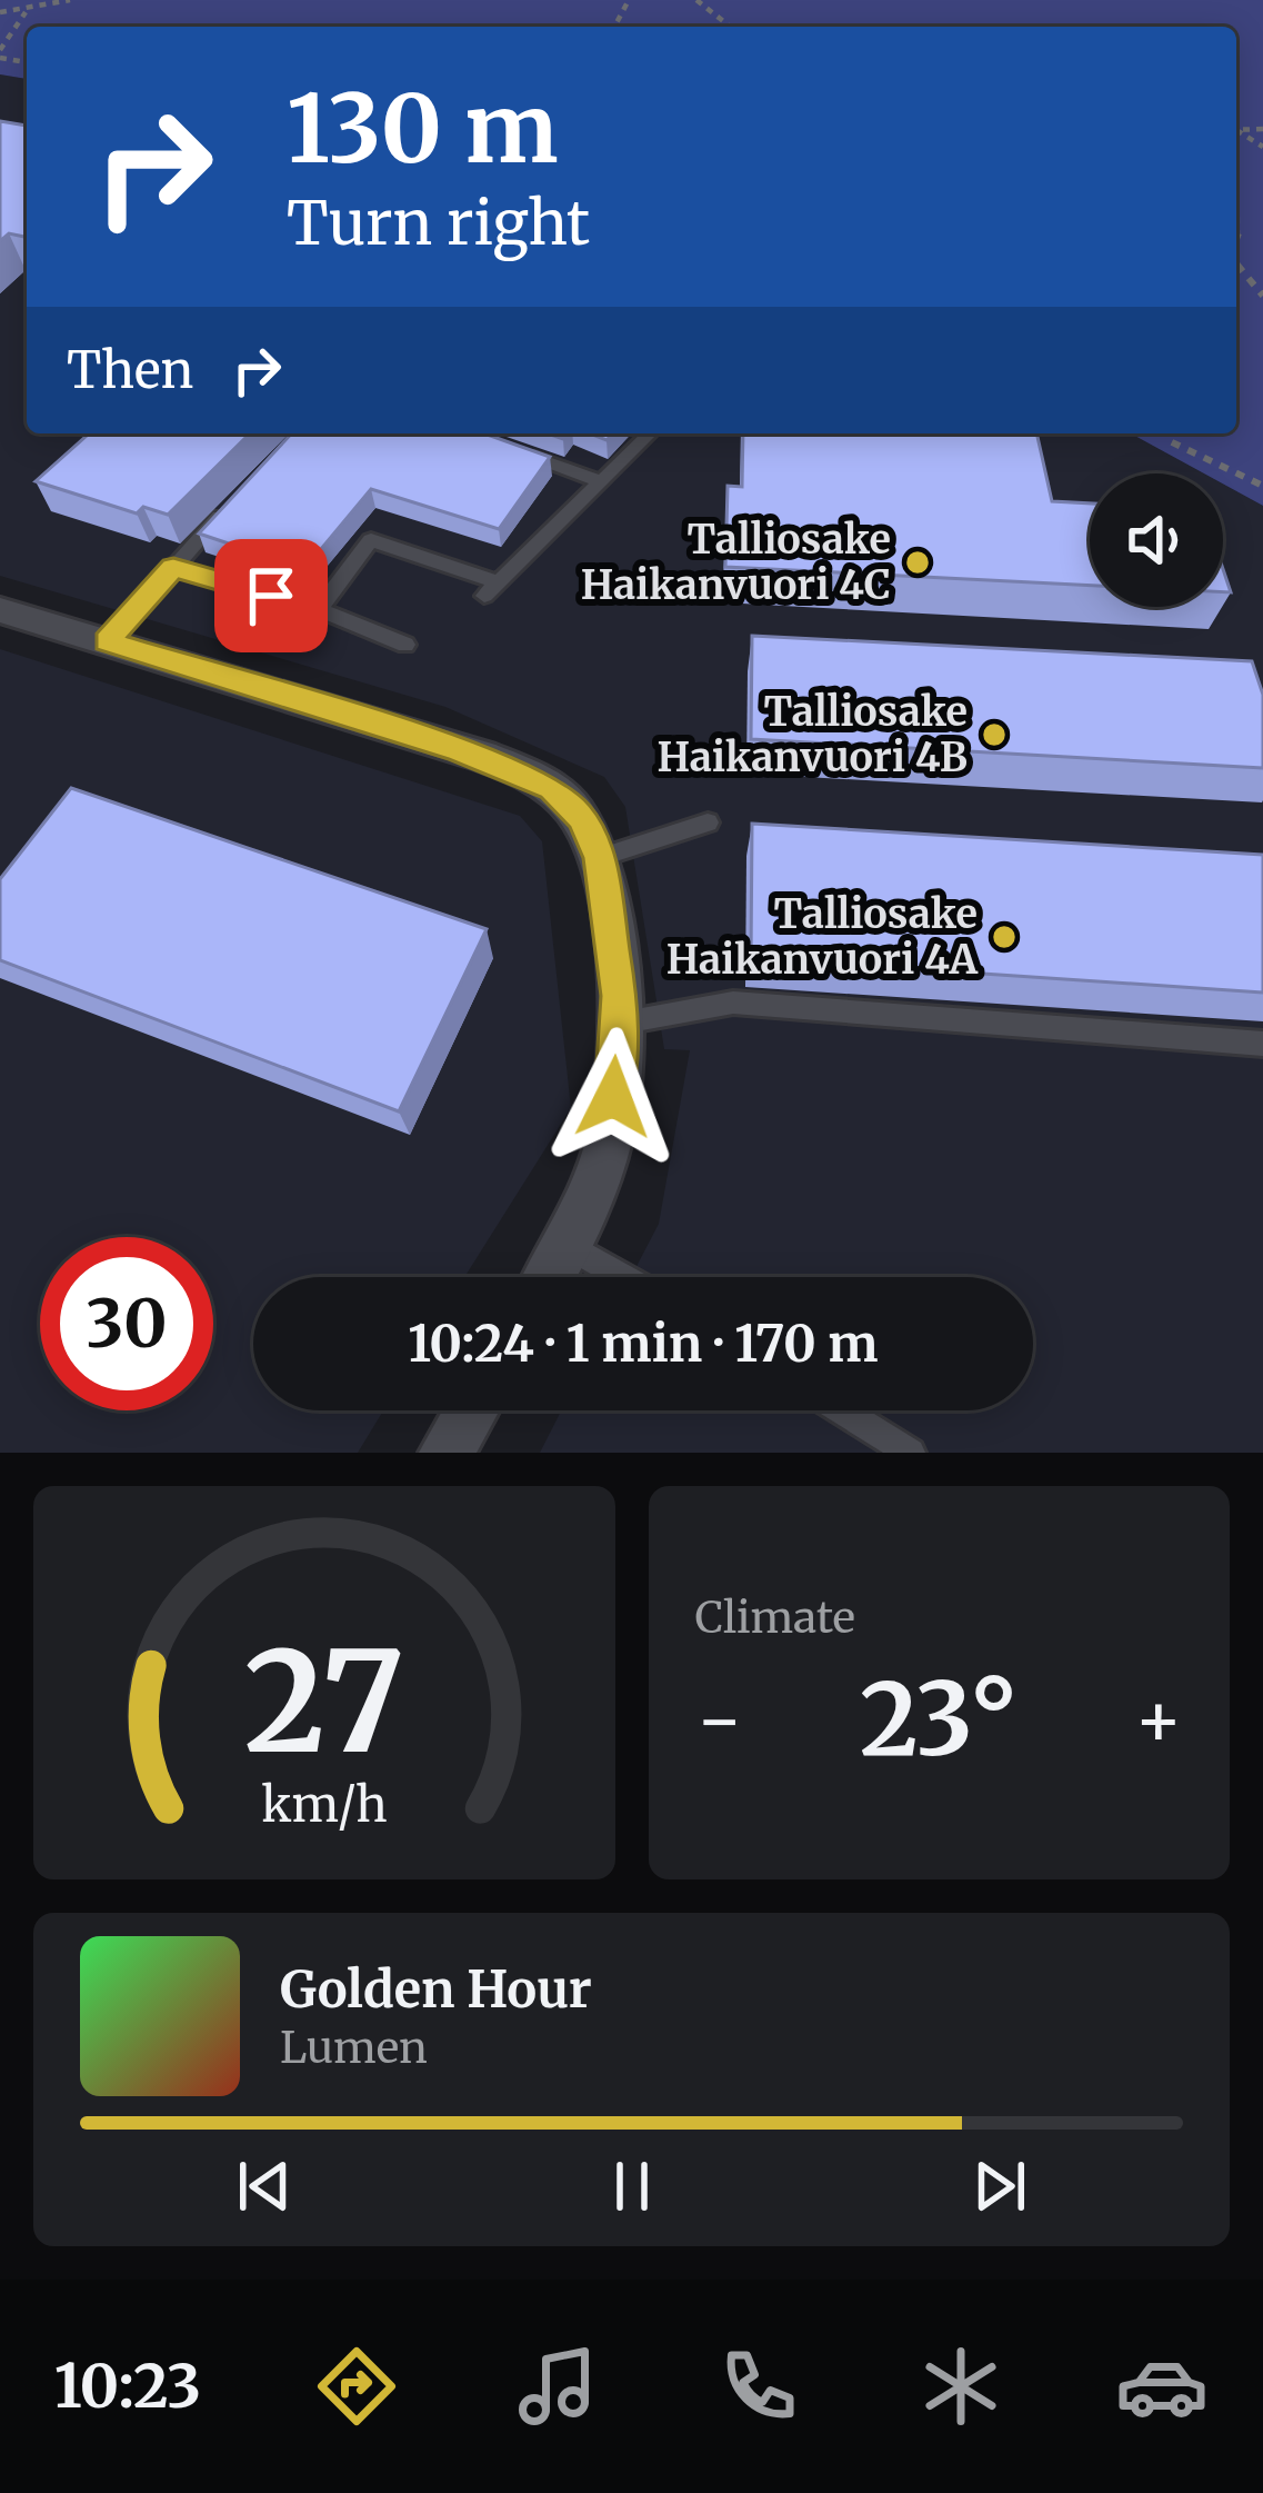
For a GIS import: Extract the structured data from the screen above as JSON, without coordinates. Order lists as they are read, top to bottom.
{
  "places": ["Talliosake Haikanvuori 4C", "Talliosake Haikanvuori 4B", "Talliosake Haikanvuori 4A"],
  "page": {
    "turn": ["130 m", "Turn right"],
    "then": "Then",
    "limit": "30",
    "trip": "10:24 · 1 min · 170 m",
    "tile": "Climate",
    "heat": ["−", "23°", "+"],
    "song": ["Golden Hour", "Lumen"],
    "tabs": "10:23",
    "gauge": ["27", "km/h"]
  }
}
